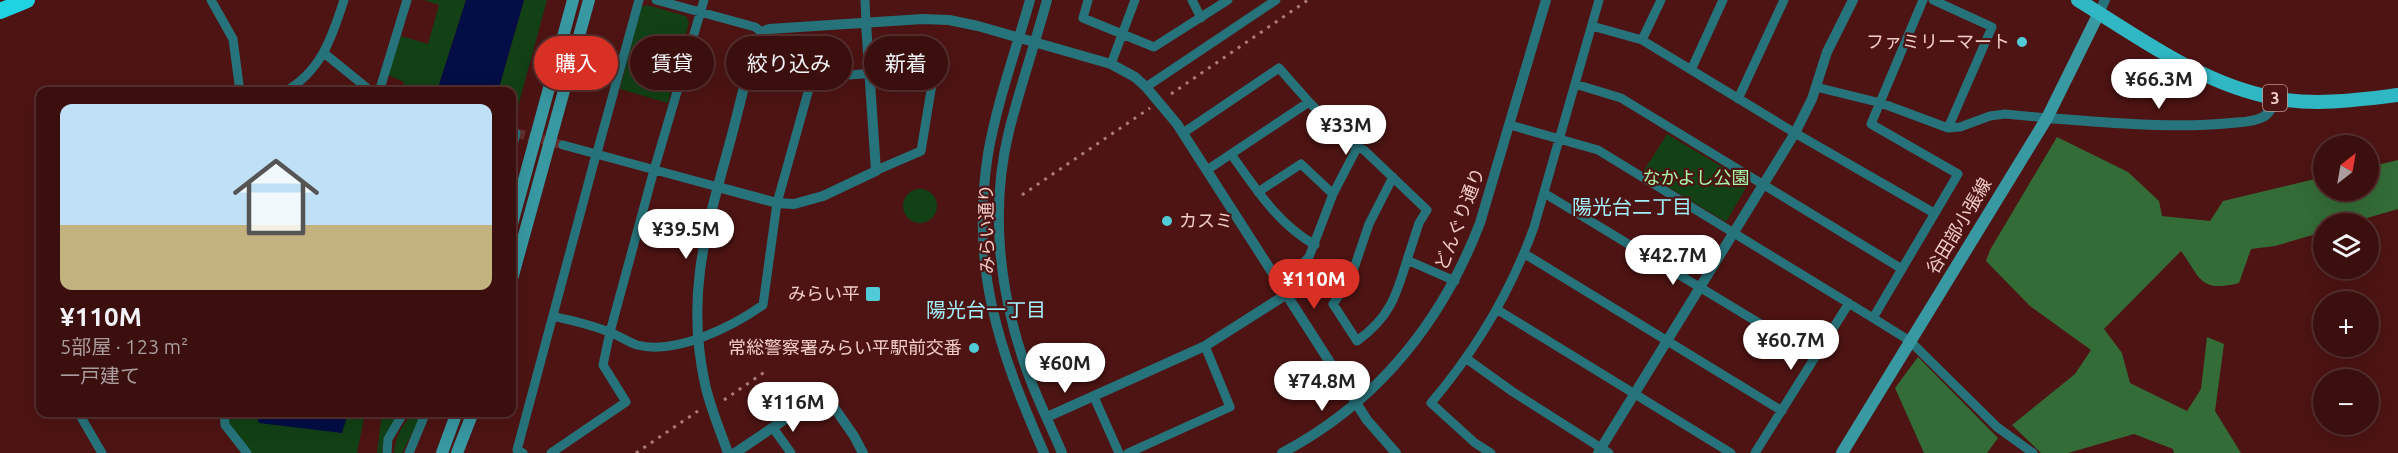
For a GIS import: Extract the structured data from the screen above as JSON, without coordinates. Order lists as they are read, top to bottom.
{
  "streets": {
    "main road": ["3", "谷田部小張線"],
    "street": ["どんぐり通り", "みらい通り"]
  },
  "crossings": [
    ["3", "谷田部小張線"]
  ],
  "districts": ["陽光台二丁目", "陽光台一丁目"],
  "parks": ["なかよし公園"],
  "places": {
    "other": ["ファミリーマート", "カスミ", "常総警察署みらい平駅前交番"],
    "transit": ["みらい平"]
  },
  "north": "top right",
  "page": {
    "chip": [
      "購入",
      "賃貸",
      "絞り込み",
      "新着"
    ],
    "price": [
      "¥66.3M",
      "¥33M",
      "¥39.5M",
      "¥42.7M",
      "¥110M",
      "¥60.7M",
      "¥60M",
      "¥74.8M",
      "¥116M"
    ],
    "list": [
      {
        "name": "¥110M",
        "note": "5部屋 · 123 m² · 一戸建て"
      }
    ],
    "map_buttons": ["+", "−"]
  }
}
